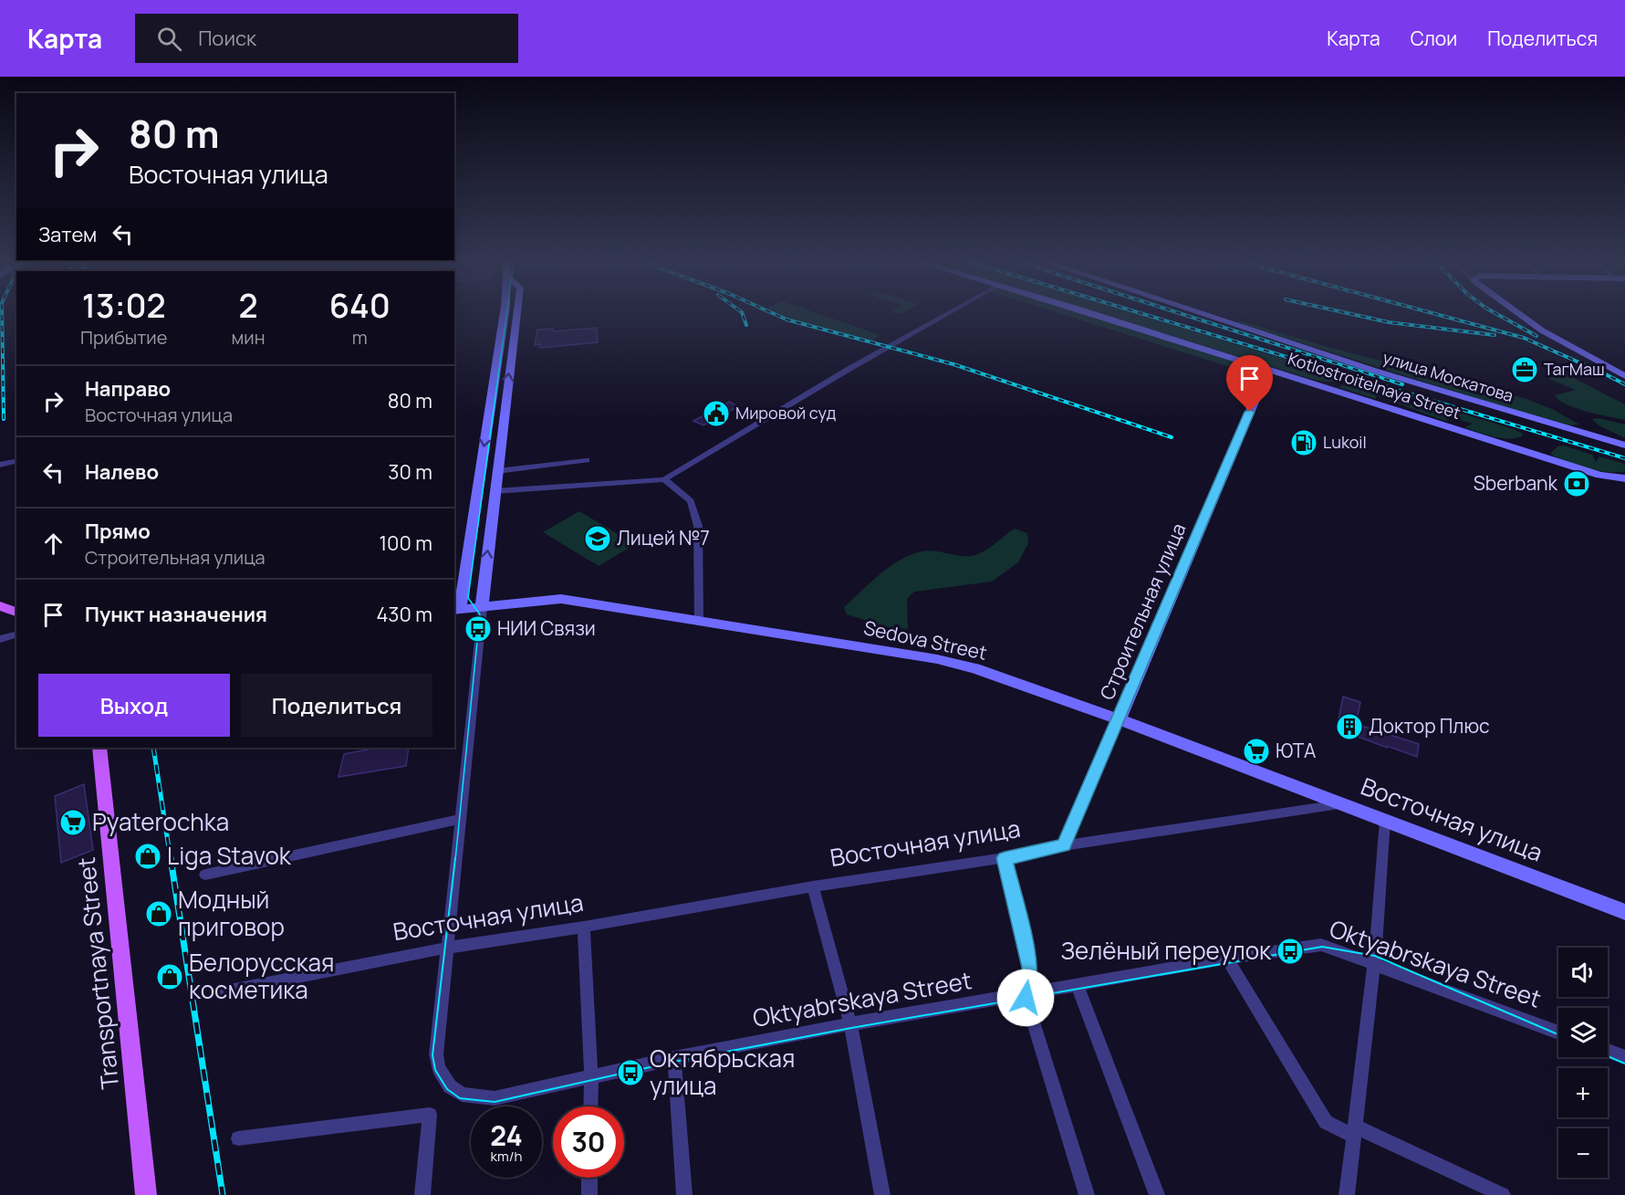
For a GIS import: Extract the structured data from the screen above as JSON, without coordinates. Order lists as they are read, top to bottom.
{
  "streets": {
    "main road": [
      "улица Москатова",
      "Kotlostroitelnaya Street",
      "Строительная улица",
      "Sedova Street",
      "Восточная улица",
      "Transportnaya Street"
    ],
    "street": ["Oktyabrskaya Street"]
  },
  "crossings": [
    ["Kotlostroitelnaya Street", "Строительная улица"],
    ["Строительная улица", "Sedova Street"],
    ["Sedova Street", "Восточная улица"],
    ["Восточная улица", "Oktyabrskaya Street"]
  ],
  "places": {
    "office": ["ТагМаш"],
    "public building": ["Мировой суд"],
    "fuel station": ["Lukoil"],
    "bank": ["Sberbank"],
    "school or university": ["Лицей №7"],
    "bus stop": ["НИИ Связи", "Зелёный переулок", "Октябрьская улица"],
    "building": ["Доктор Плюс"],
    "supermarket": ["ЮТА", "Pyaterochka"],
    "shop": ["Liga Stavok", "Модный приговор", "Белорусская косметика"]
  },
  "page": {
    "header": "Карта",
    "search": "Поиск",
    "nav": ["Карта", "Слои", "Поделиться"],
    "turn": ["80 m", "Восточная улица"],
    "then": "Затем",
    "eta": [
      "13:02",
      "Прибытие",
      "2",
      "мин",
      "640",
      "m"
    ],
    "list": [
      {
        "name": "Направо",
        "note": "Восточная улица",
        "value": "80 m"
      },
      {
        "name": "Налево",
        "value": "30 m"
      },
      {
        "name": "Прямо",
        "note": "Строительная улица",
        "value": "100 m"
      },
      {
        "name": "Пункт назначения",
        "value": "430 m"
      }
    ],
    "buttons": ["Выход", "Поделиться"],
    "map_buttons": ["+", "−"],
    "speed": "24 km/h",
    "limit": "30"
  }
}
